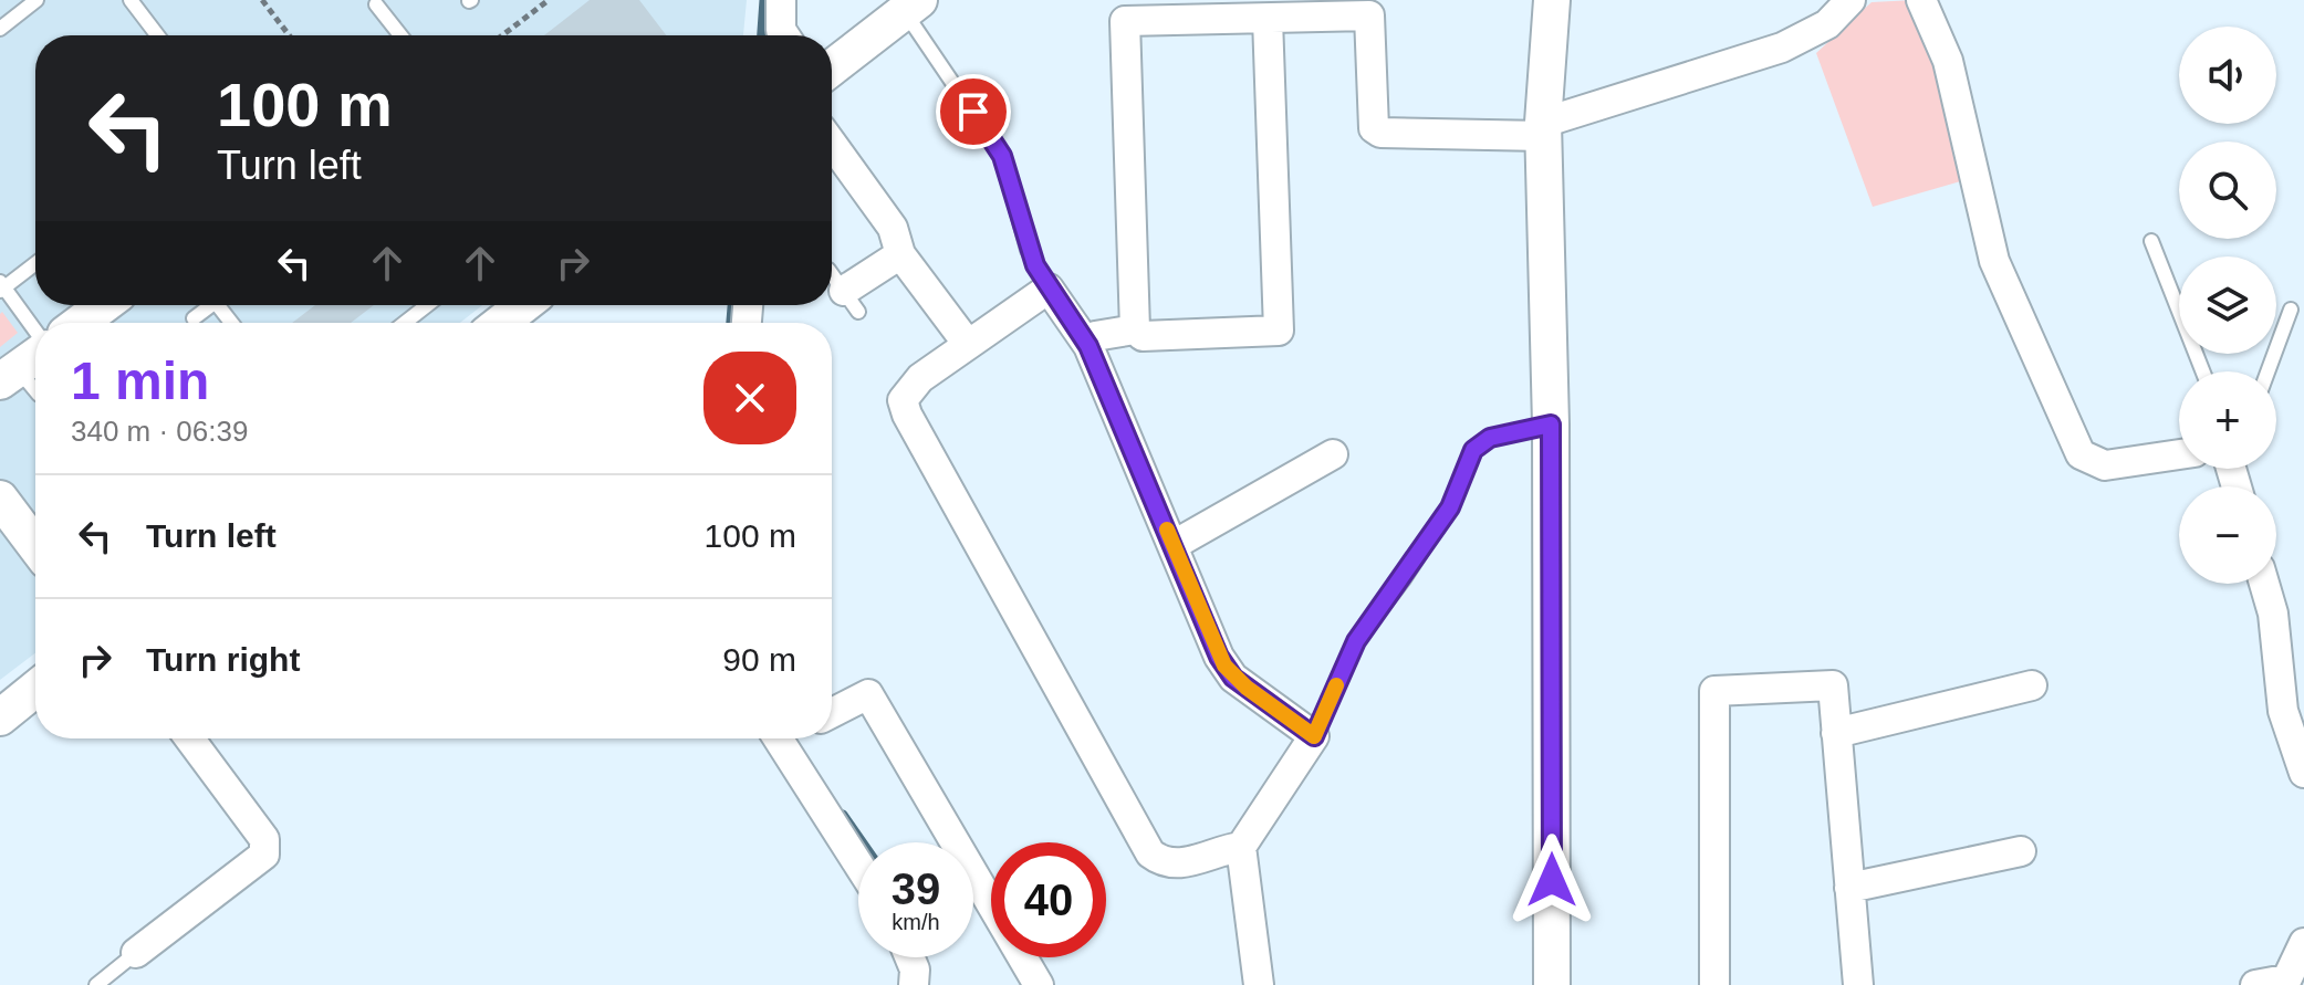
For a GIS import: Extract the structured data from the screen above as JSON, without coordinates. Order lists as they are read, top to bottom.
{
  "page": {
    "map_buttons": ["+", "−"],
    "turn": ["100 m", "Turn left"],
    "heading": ["1 min", "340 m · 06:39"],
    "list": [
      {
        "name": "Turn left",
        "value": "100 m"
      },
      {
        "name": "Turn right",
        "value": "90 m"
      }
    ],
    "speed": "39 km/h",
    "limit": "40"
  }
}
